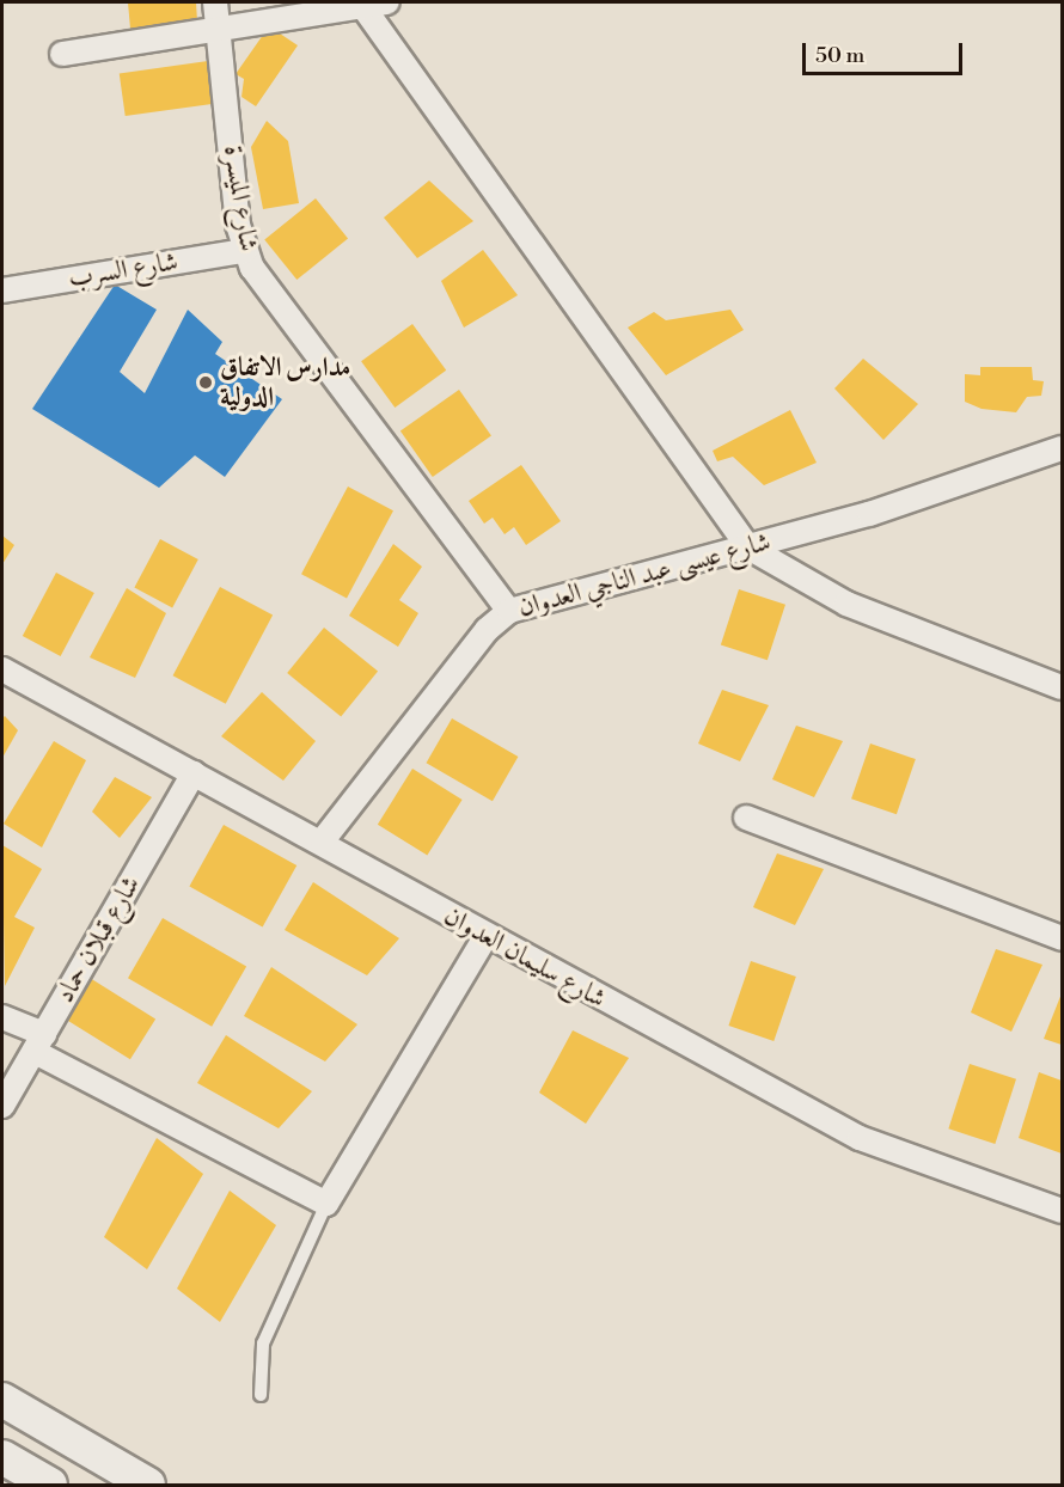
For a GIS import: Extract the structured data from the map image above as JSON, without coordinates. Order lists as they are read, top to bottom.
{
  "streets": {
    "street": [
      "شارع الميسرة",
      "شارع السرب",
      "شارع عيسى عبد الناجي العدوان",
      "شارع قبلان حماد",
      "شارع سليمان العدوان"
    ]
  },
  "crossings": [
    ["شارع الميسرة", "شارع السرب"],
    ["شارع الميسرة", "شارع عيسى عبد الناجي العدوان"],
    ["شارع عيسى عبد الناجي العدوان", "شارع سليمان العدوان"],
    ["شارع قبلان حماد", "شارع سليمان العدوان"]
  ],
  "places": ["مدارس الاتفاق الدولية"],
  "scale_bar": "50 m"
}
